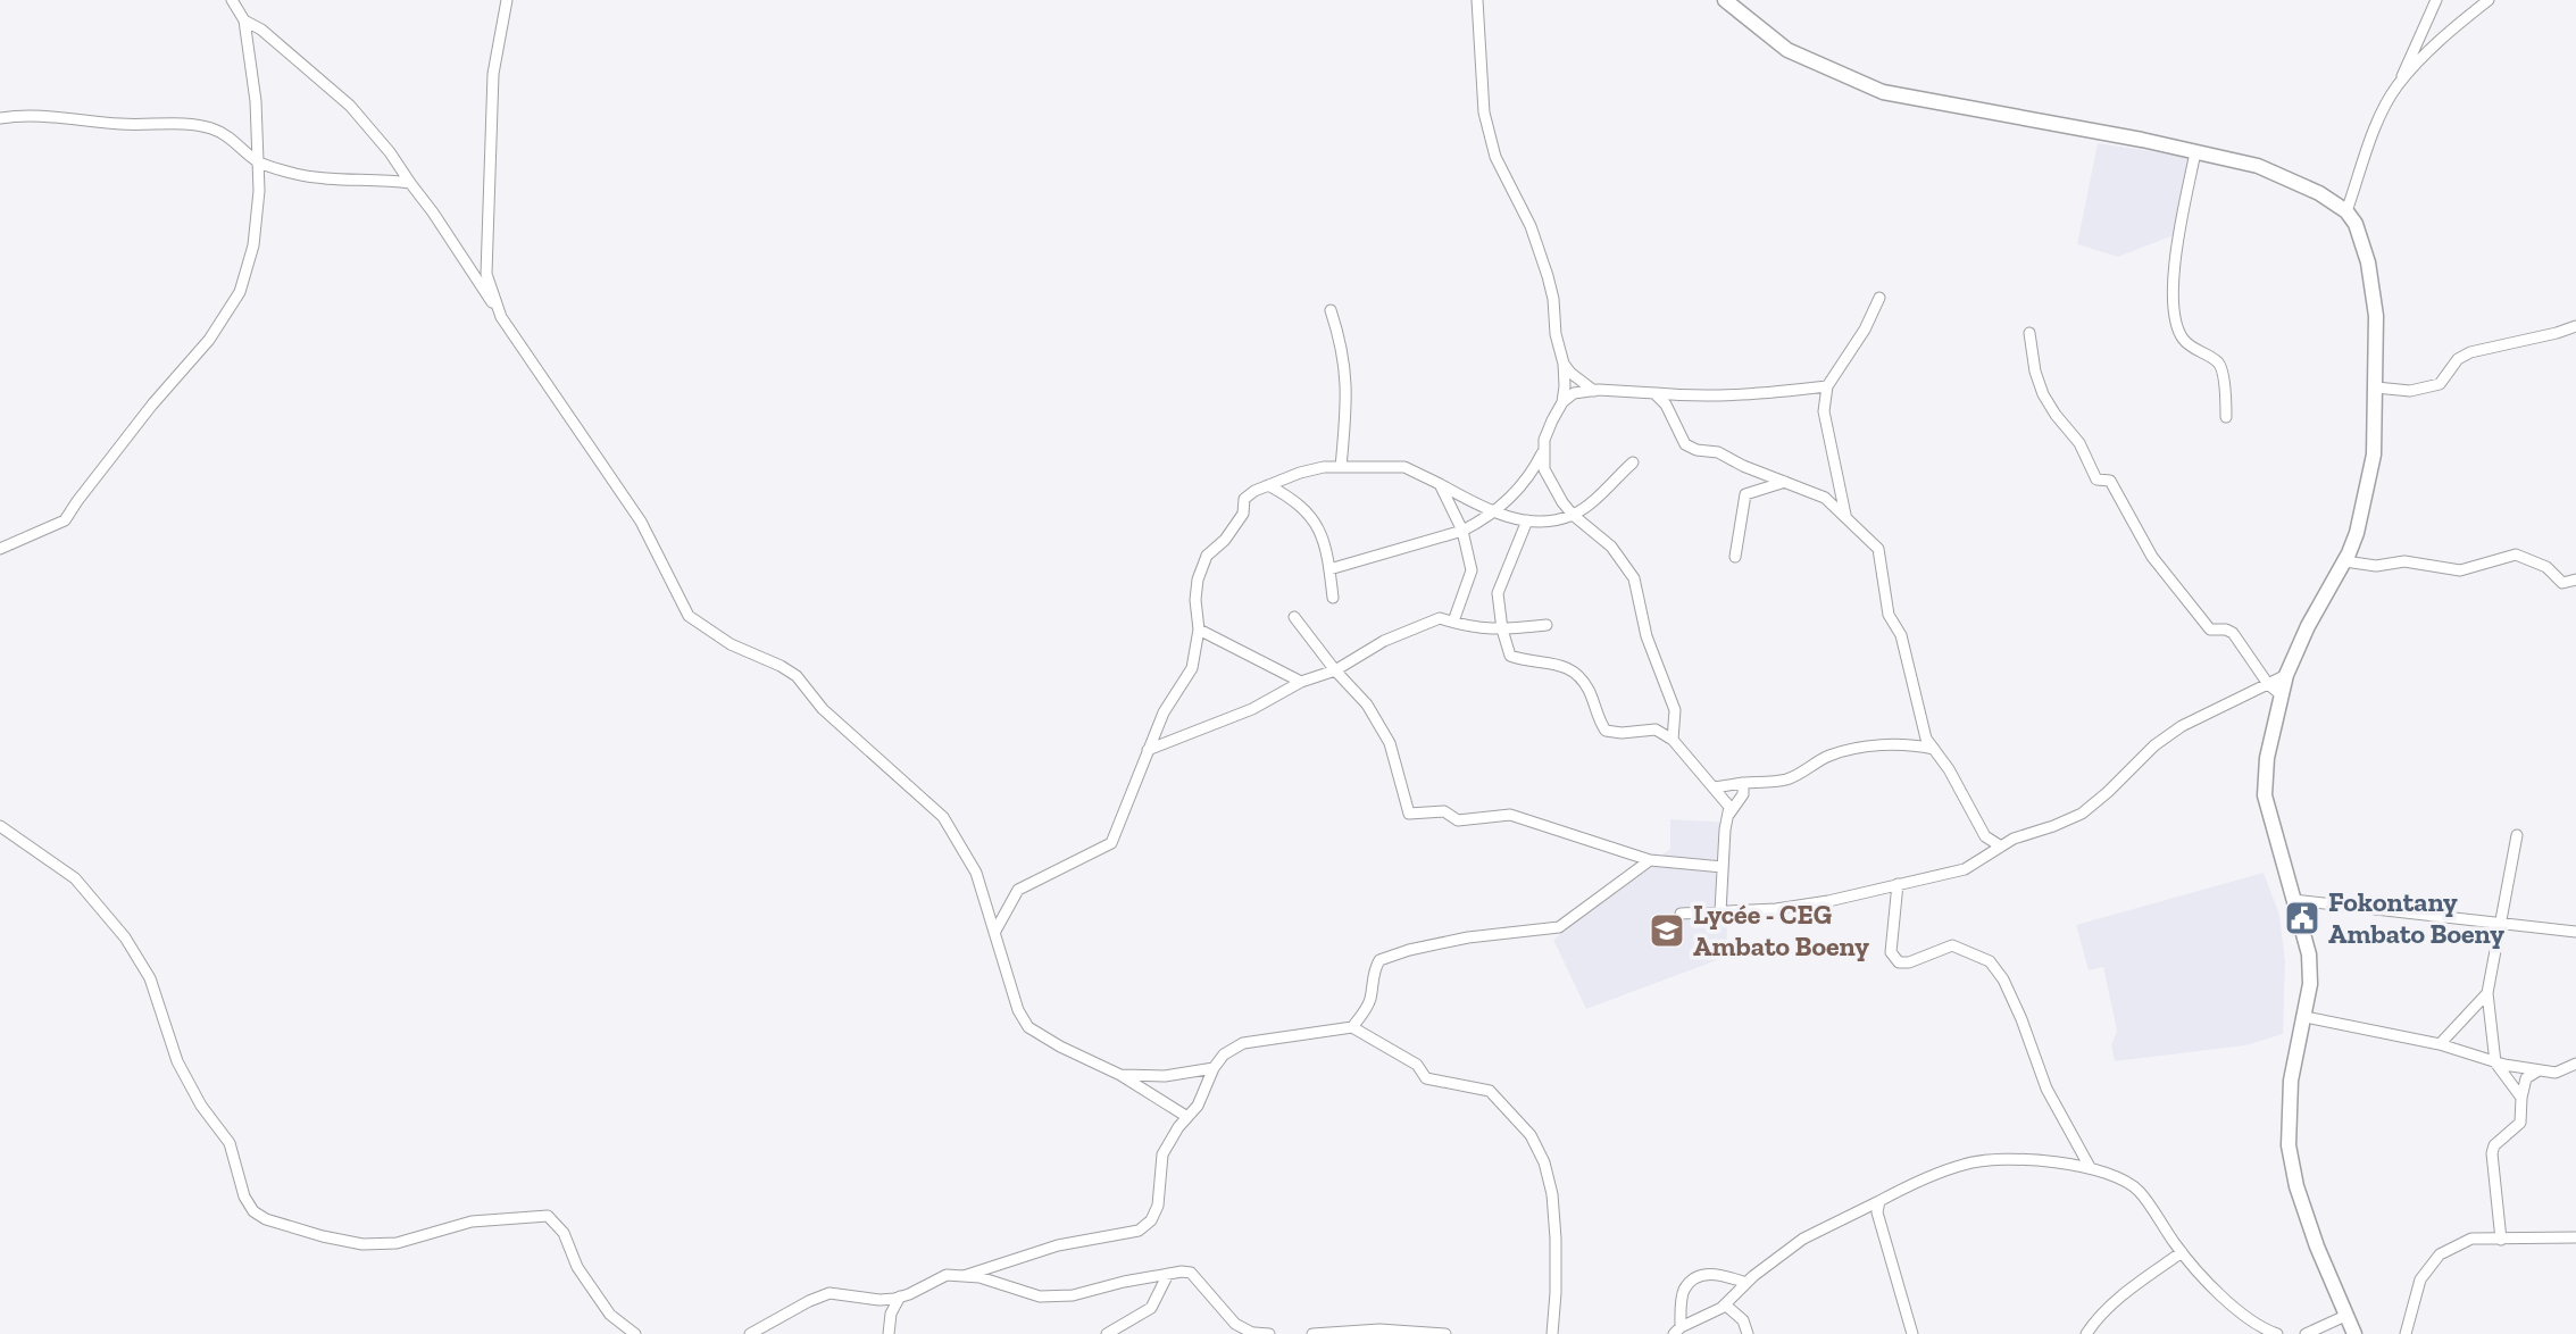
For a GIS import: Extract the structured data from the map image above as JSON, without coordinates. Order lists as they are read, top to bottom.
{
  "places": {
    "public building": ["Fokontany Ambato Boeny"],
    "school or university": ["Lycée - CEG Ambato Boeny"]
  }
}
